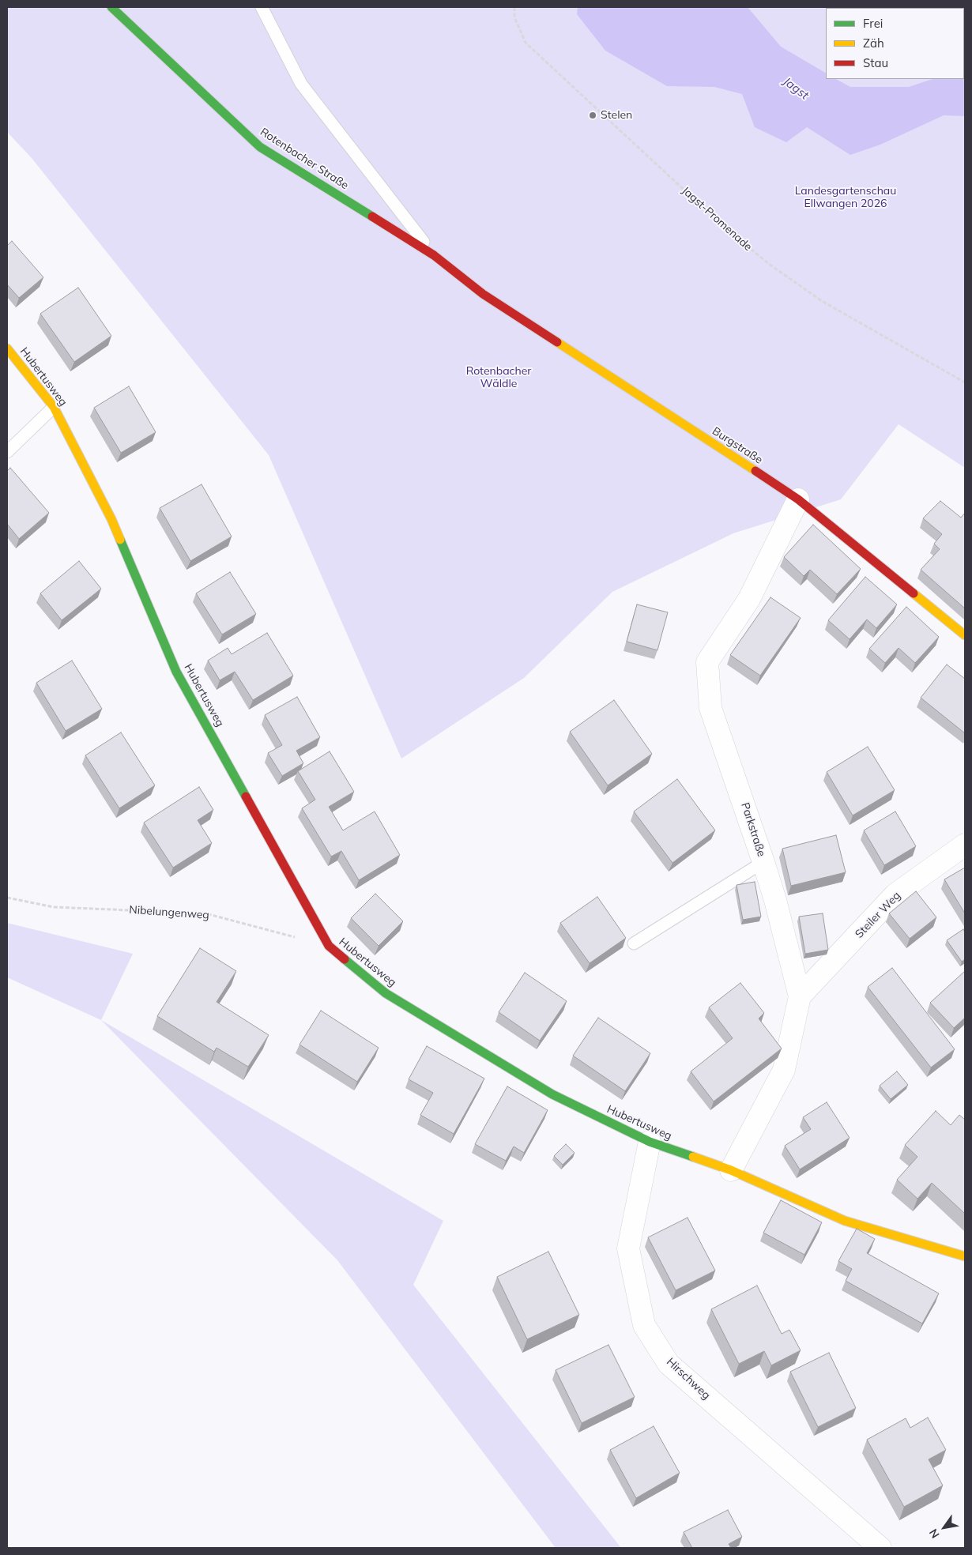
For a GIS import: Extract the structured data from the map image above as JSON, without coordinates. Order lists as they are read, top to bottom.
{
  "streets": {
    "street": [
      "Rotenbacher Straße",
      "Hubertusweg",
      "Burgstraße",
      "Parkstraße",
      "Steiler Weg",
      "Hirschweg"
    ],
    "path": ["Jagst-Promenade", "Nibelungenweg"]
  },
  "crossings": [
    ["Rotenbacher Straße", "Burgstraße"],
    ["Hubertusweg", "Parkstraße"],
    ["Hubertusweg", "Nibelungenweg"],
    ["Hubertusweg", "Hirschweg"],
    ["Burgstraße", "Parkstraße"],
    ["Parkstraße", "Steiler Weg"]
  ],
  "water": ["Jagst"],
  "parks": ["Landesgartenschau Ellwangen 2026", "Rotenbacher Wäldle"],
  "places": ["Stelen"],
  "legend": ["Frei", "Zäh", "Stau"],
  "north": "bottom left"
}
